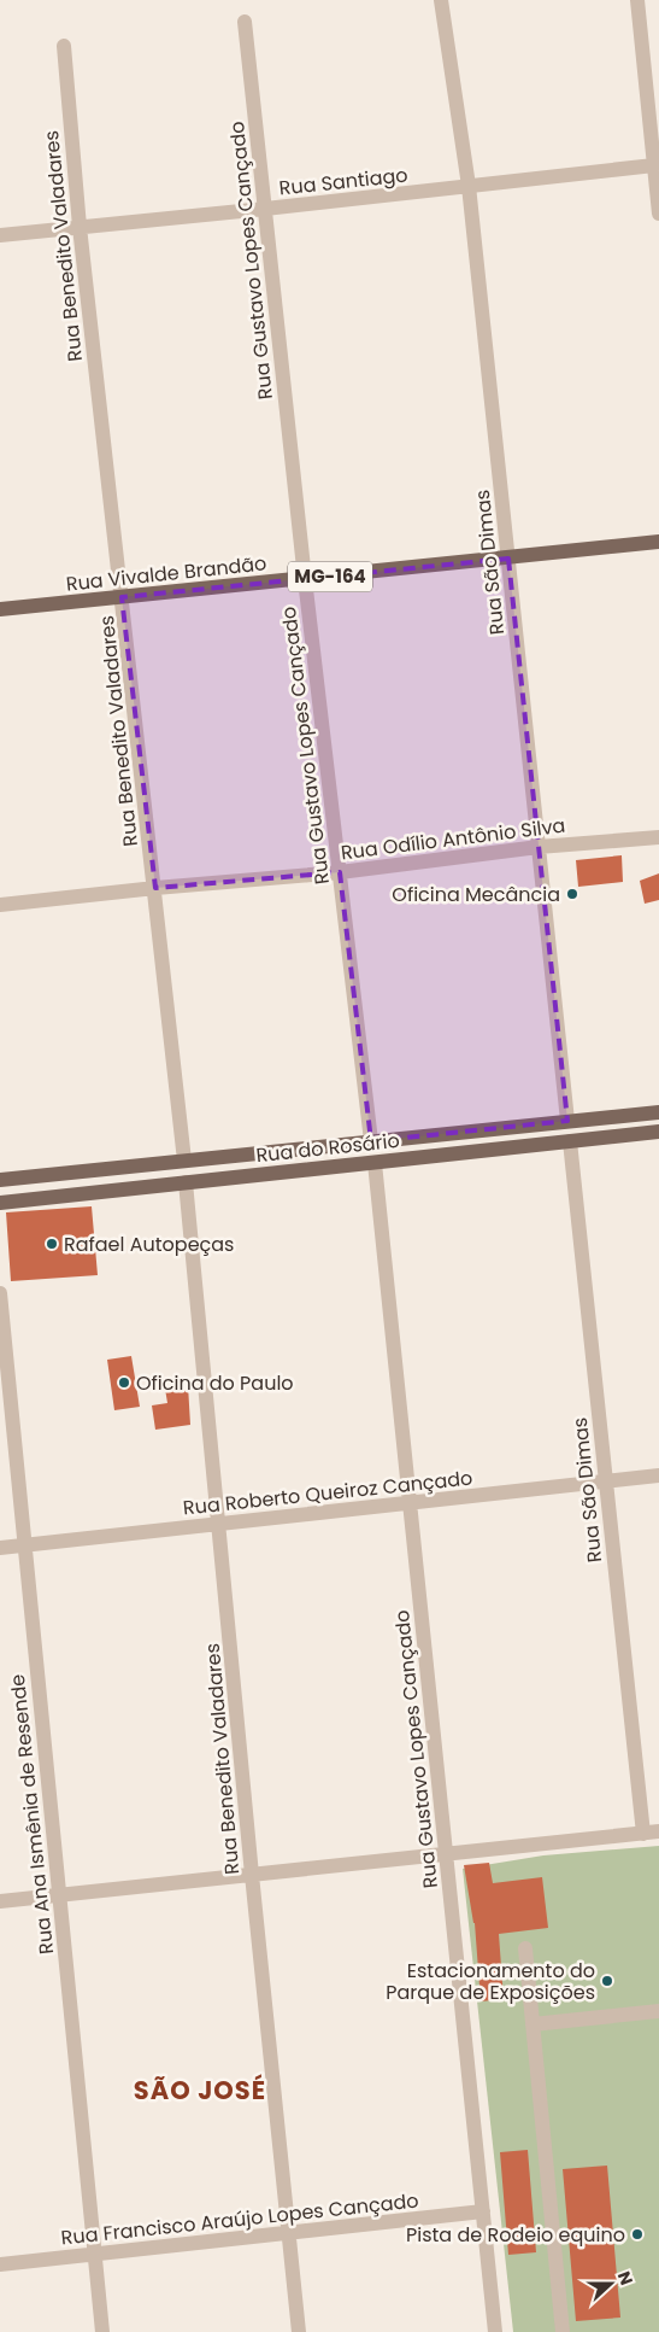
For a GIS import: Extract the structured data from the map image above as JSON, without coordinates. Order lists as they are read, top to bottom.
{
  "streets": {
    "main road": ["Rua Vivalde Brandão", "MG-164", "Rua do Rosário"],
    "street": [
      "Rua Santiago",
      "Rua Benedito Valadares",
      "Rua Gustavo Lopes Cançado",
      "Rua São Dimas",
      "Rua Odílio Antônio Silva",
      "Rua Roberto Queiroz Cançado",
      "Rua Ana Ismênia de Resende",
      "Rua Francisco Araújo Lopes Cançado"
    ]
  },
  "crossings": [
    ["Rua Santiago", "Rua Benedito Valadares"],
    ["Rua Santiago", "Rua Gustavo Lopes Cançado"],
    ["Rua Santiago", "Rua São Dimas"],
    ["Rua Benedito Valadares", "Rua Vivalde Brandão"],
    ["Rua Benedito Valadares", "Rua Odílio Antônio Silva"],
    ["Rua Benedito Valadares", "Rua do Rosário"],
    ["Rua Benedito Valadares", "Rua Roberto Queiroz Cançado"],
    ["Rua Benedito Valadares", "Rua Francisco Araújo Lopes Cançado"],
    ["Rua Gustavo Lopes Cançado", "Rua Vivalde Brandão"],
    ["Rua Gustavo Lopes Cançado", "Rua Odílio Antônio Silva"],
    ["Rua Gustavo Lopes Cançado", "Rua do Rosário"],
    ["Rua Gustavo Lopes Cançado", "Rua Roberto Queiroz Cançado"],
    ["Rua Gustavo Lopes Cançado", "Rua Francisco Araújo Lopes Cançado"],
    ["Rua São Dimas", "Rua Vivalde Brandão"],
    ["Rua São Dimas", "Rua Odílio Antônio Silva"],
    ["Rua São Dimas", "Rua do Rosário"],
    ["Rua São Dimas", "Rua Roberto Queiroz Cançado"],
    ["Rua Roberto Queiroz Cançado", "Rua Ana Ismênia de Resende"],
    ["Rua Ana Ismênia de Resende", "Rua Francisco Araújo Lopes Cançado"]
  ],
  "districts": ["SÃO JOSÉ"],
  "places": [
    "Oficina Mecância",
    "Rafael Autopeças",
    "Oficina do Paulo",
    "Estacionamento do Parque de Exposições",
    "Pista de Rodeio equino"
  ],
  "north": "right"
}
